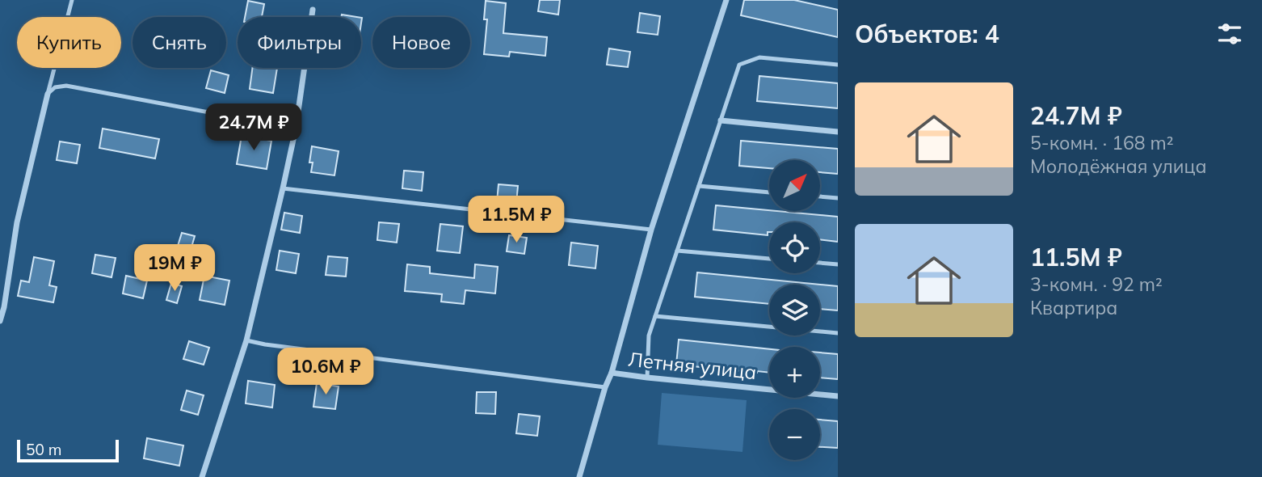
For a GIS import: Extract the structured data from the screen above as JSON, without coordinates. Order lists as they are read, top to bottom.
{
  "streets": {
    "street": ["Летняя улица"]
  },
  "scale_bar": "50 m",
  "north": "top right",
  "page": {
    "heading": "Объектов: 4",
    "chip": [
      "Купить",
      "Снять",
      "Фильтры",
      "Новое"
    ],
    "list": [
      {
        "name": "24.7M ₽",
        "note": "5-комн. · 168 m² · Молодёжная улица"
      },
      {
        "name": "11.5M ₽",
        "note": "3-комн. · 92 m² · Квартира"
      }
    ],
    "price": [
      "24.7M ₽",
      "11.5M ₽",
      "19M ₽",
      "10.6M ₽"
    ],
    "map_buttons": ["+", "−"],
    "scale": "50 m"
  }
}
